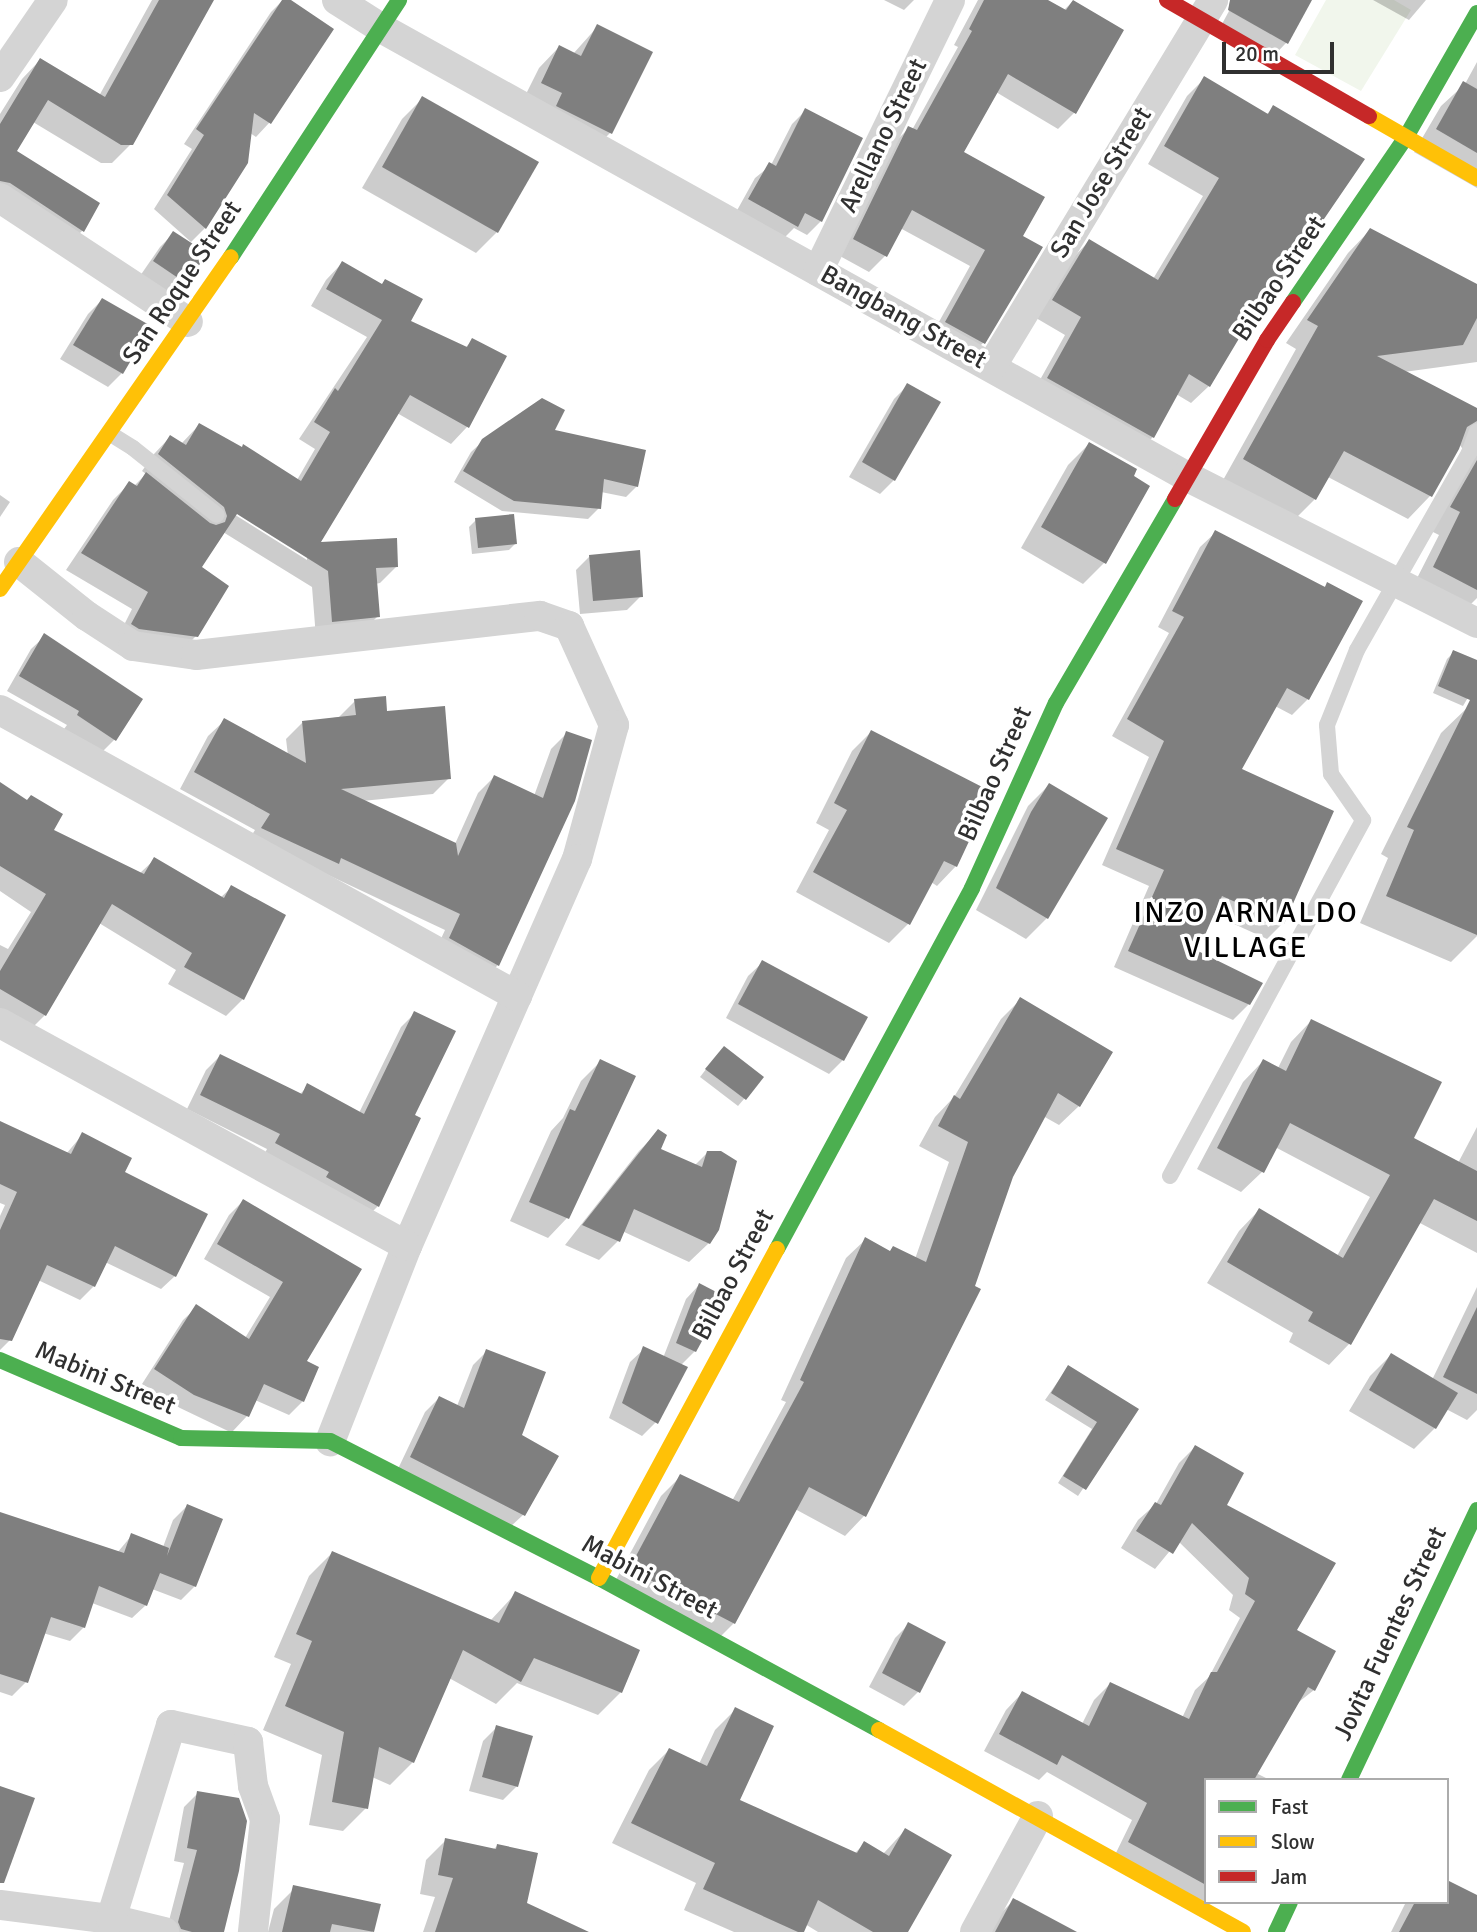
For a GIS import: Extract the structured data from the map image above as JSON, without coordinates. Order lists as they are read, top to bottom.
{
  "streets": {
    "street": [
      "Arellano Street",
      "San Jose Street",
      "Bilbao Street",
      "San Roque Street",
      "Bangbang Street",
      "Mabini Street",
      "Jovita Fuentes Street"
    ]
  },
  "crossings": [
    ["Arellano Street", "Bangbang Street"],
    ["San Jose Street", "Bangbang Street"],
    ["Bilbao Street", "Bangbang Street"],
    ["Bilbao Street", "Mabini Street"],
    ["San Roque Street", "Bangbang Street"]
  ],
  "districts": ["INZO ARNALDO VILLAGE"],
  "legend": ["Fast", "Slow", "Jam"],
  "scale_bar": "20 m"
}
